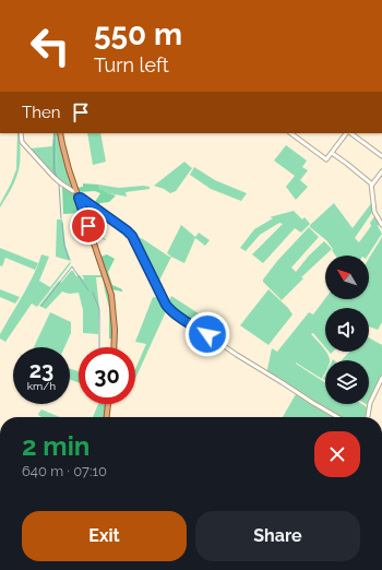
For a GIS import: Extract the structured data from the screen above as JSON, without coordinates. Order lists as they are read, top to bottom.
{
  "north": "top left",
  "page": {
    "turn": ["550 m", "Turn left"],
    "then": "Then",
    "speed": "23 km/h",
    "limit": "30",
    "heading": ["2 min", "640 m · 07:10"],
    "buttons": ["Exit", "Share"]
  }
}
